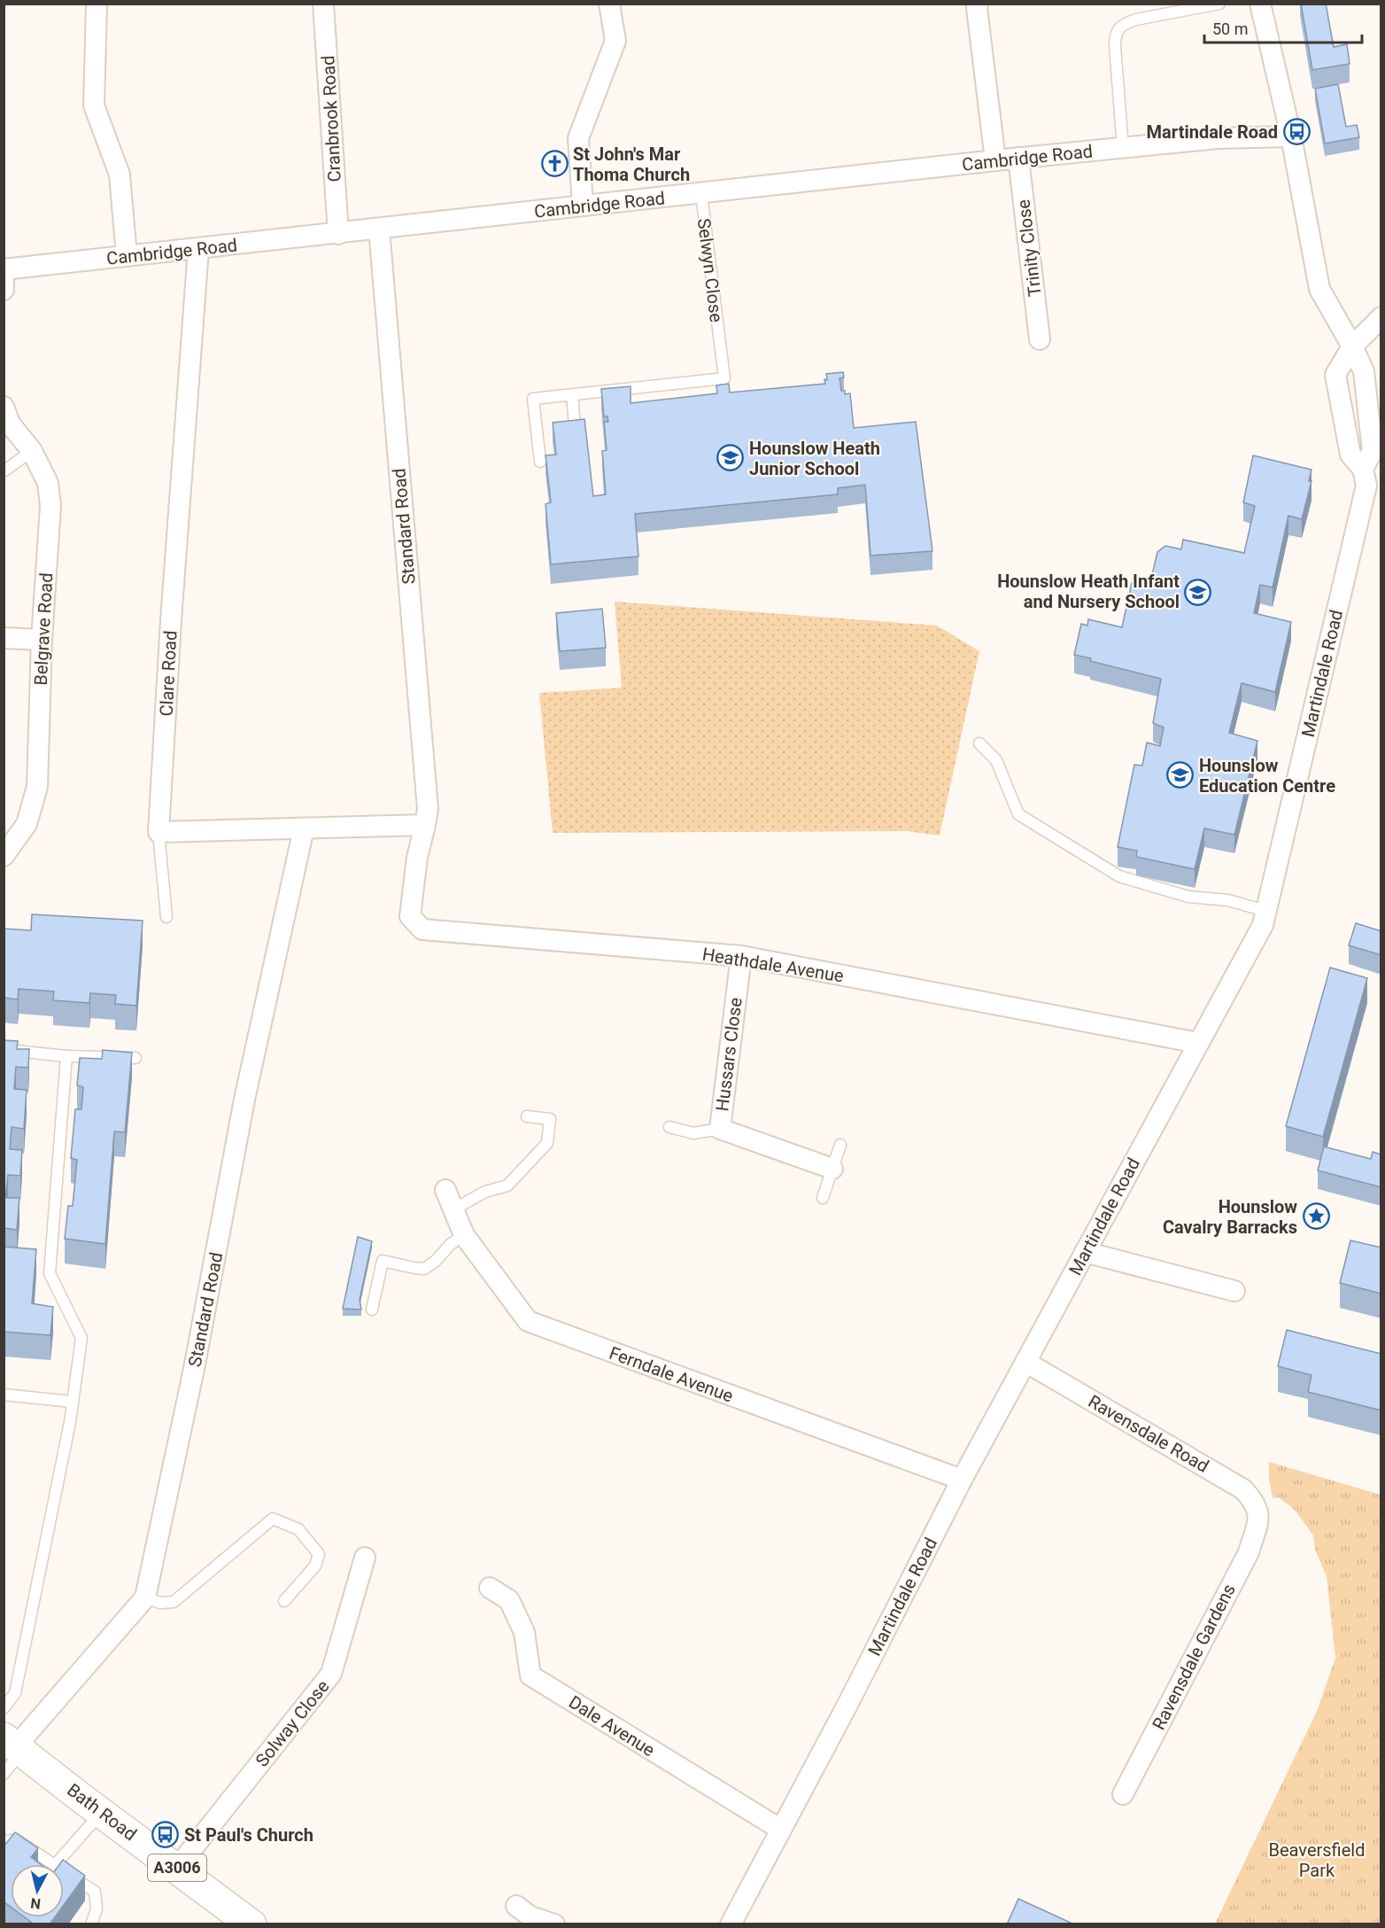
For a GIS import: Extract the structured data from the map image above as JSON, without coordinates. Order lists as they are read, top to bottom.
{
  "streets": {
    "main road": ["Bath Road", "A3006"],
    "street": [
      "Cranbrook Road",
      "Cambridge Road",
      "Trinity Close",
      "Standard Road",
      "Belgrave Road",
      "Clare Road",
      "Martindale Road",
      "Heathdale Avenue",
      "Hussars Close",
      "Ferndale Avenue",
      "Ravensdale Road",
      "Ravensdale Gardens",
      "Solway Close",
      "Dale Avenue"
    ],
    "lane": ["Selwyn Close"]
  },
  "crossings": [
    ["Cranbrook Road", "Cambridge Road"],
    ["Cambridge Road", "Trinity Close"],
    ["Cambridge Road", "Selwyn Close"],
    ["Cambridge Road", "Standard Road"],
    ["Cambridge Road", "Clare Road"],
    ["Cambridge Road", "Martindale Road"],
    ["Standard Road", "Heathdale Avenue"],
    ["Standard Road", "Bath Road"],
    ["Martindale Road", "Heathdale Avenue"],
    ["Martindale Road", "Ferndale Avenue"],
    ["Martindale Road", "Ravensdale Road"],
    ["Martindale Road", "Dale Avenue"],
    ["Heathdale Avenue", "Hussars Close"],
    ["Ravensdale Road", "Ravensdale Gardens"],
    ["Solway Close", "Bath Road"]
  ],
  "parks": ["Beaversfield Park"],
  "places": {
    "bus stop": ["Martindale Road", "St Paul's Church"],
    "church": ["St John's Mar Thoma Church"],
    "school or university": ["Hounslow Heath Junior School", "Hounslow Heath Infant and Nursery School", "Hounslow Education Centre"],
    "place": ["Hounslow Cavalry Barracks"]
  },
  "scale_bar": "50 m",
  "north": "bottom"
}
